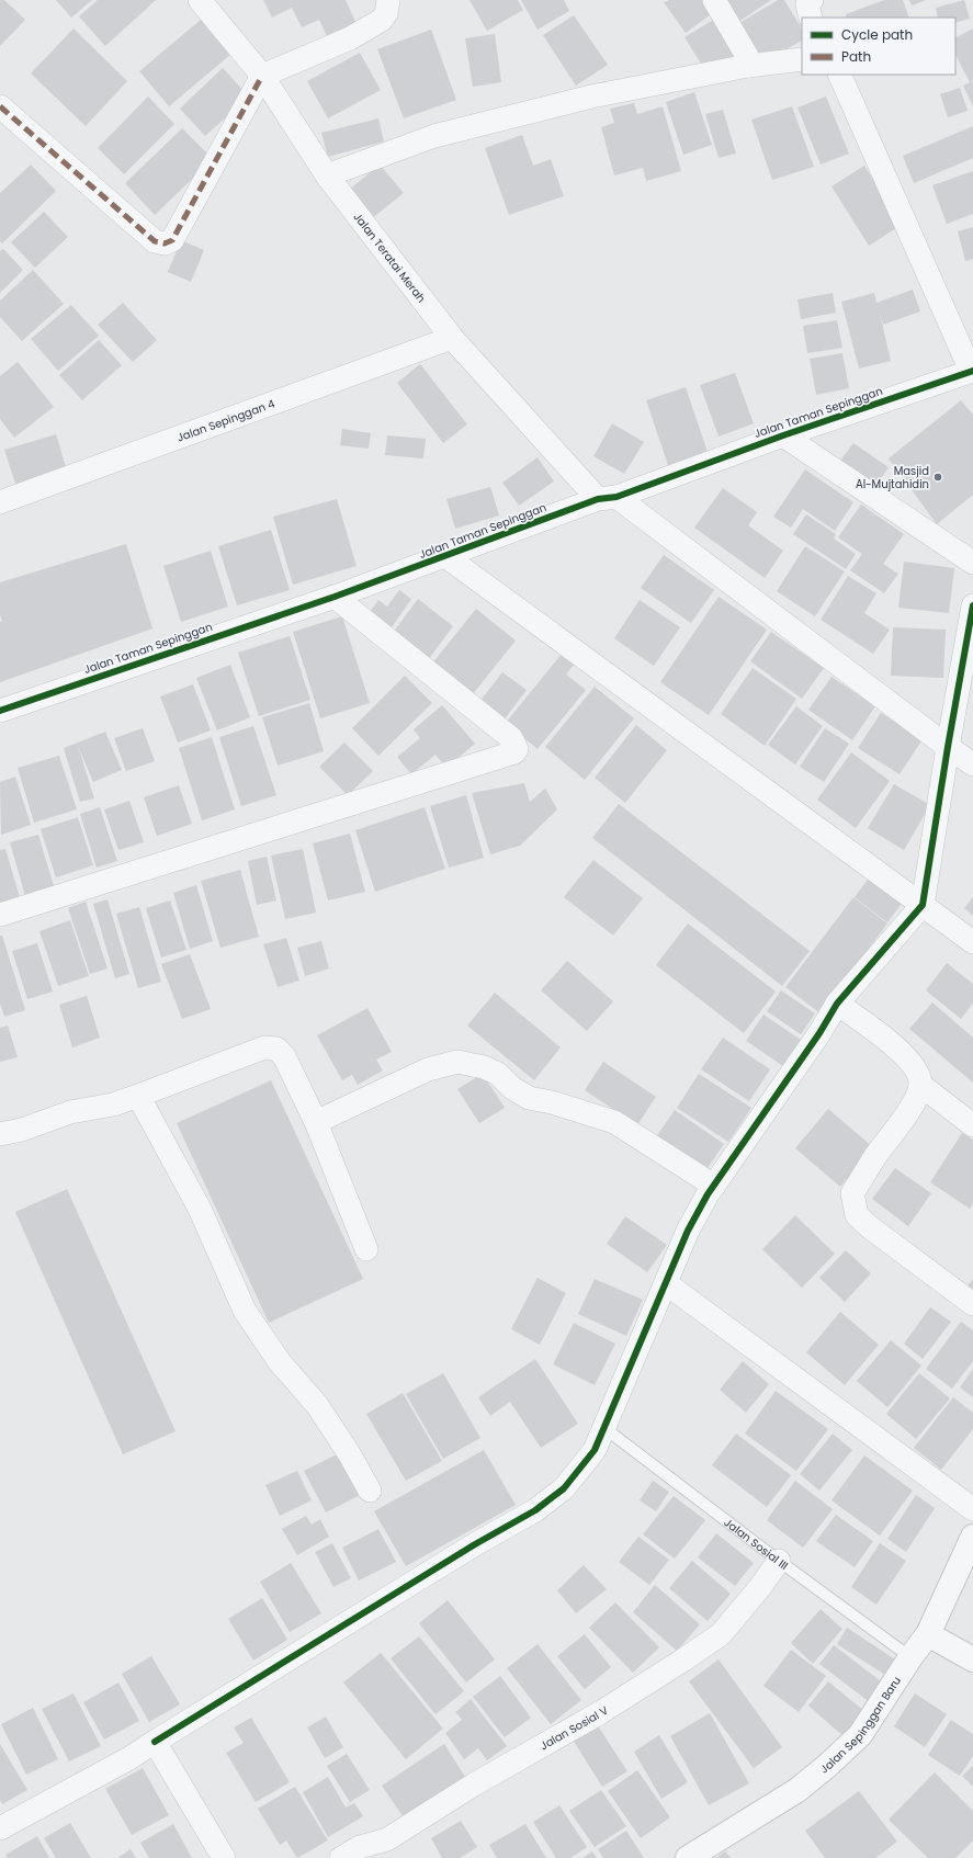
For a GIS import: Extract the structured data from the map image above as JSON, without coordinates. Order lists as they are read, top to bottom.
{
  "streets": {
    "street": [
      "Jalan Teratai Merah",
      "Jalan Taman Sepinggan",
      "Jalan Sepinggan 4",
      "Jalan Sepinggan Baru",
      "Jalan Sosial V"
    ],
    "lane": ["Jalan Sosial III"]
  },
  "crossings": [
    ["Jalan Teratai Merah", "Jalan Taman Sepinggan"],
    ["Jalan Teratai Merah", "Jalan Sepinggan 4"],
    ["Jalan Sosial III", "Jalan Sepinggan Baru"],
    ["Jalan Sosial III", "Jalan Sosial V"]
  ],
  "places": ["Masjid Al-Mujtahidin"],
  "legend": ["Cycle path", "Path"]
}
